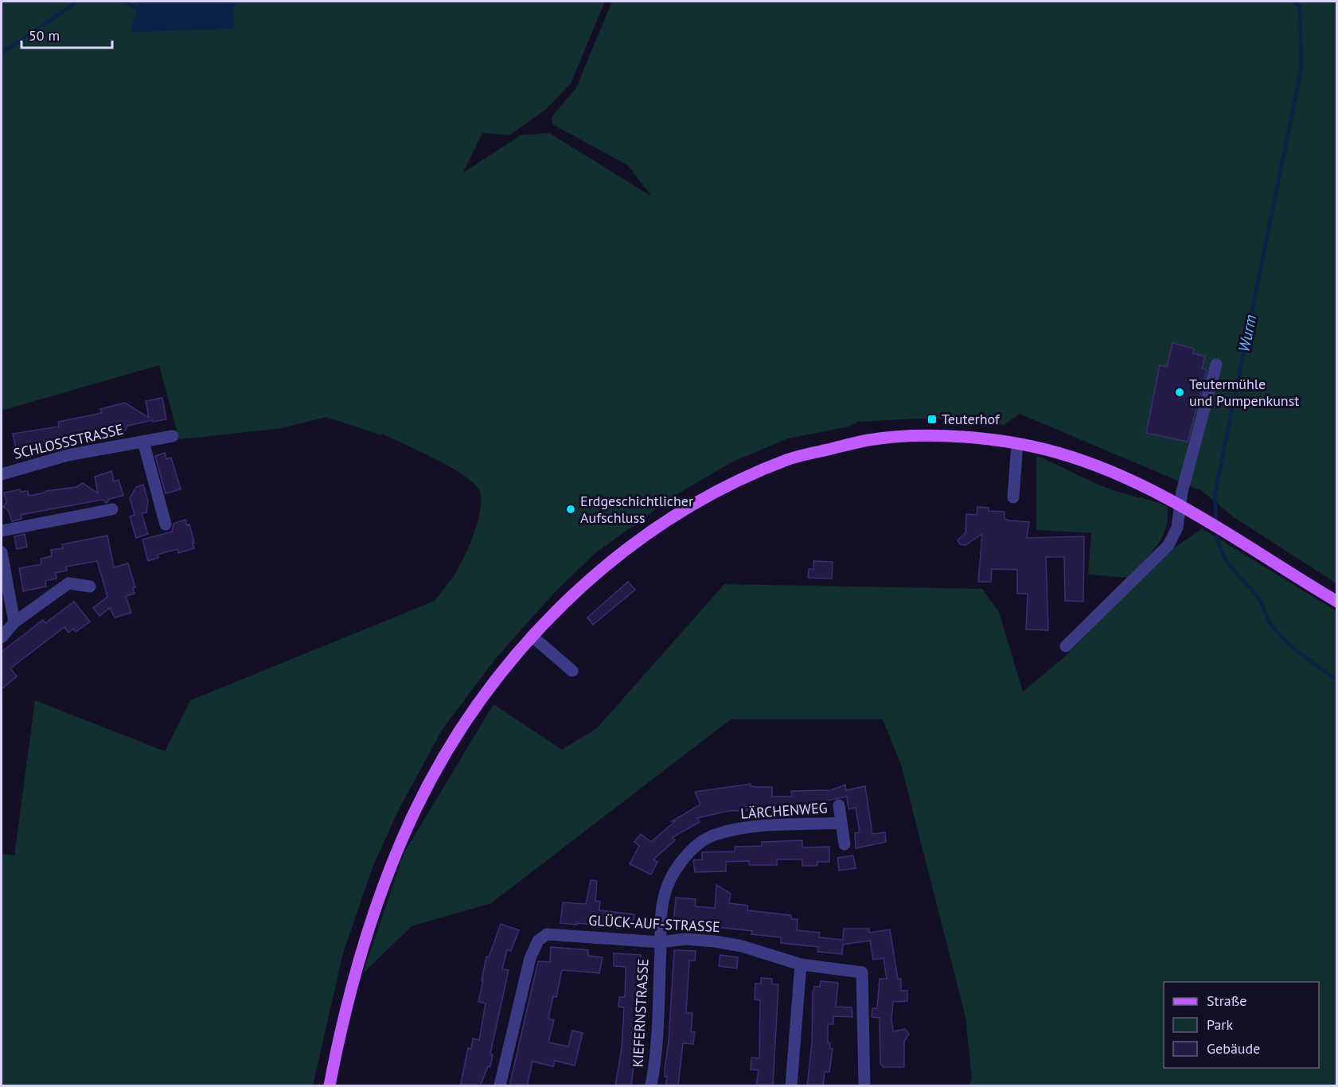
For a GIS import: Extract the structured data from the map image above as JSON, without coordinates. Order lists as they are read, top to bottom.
{
  "streets": {
    "street": [
      "SCHLOSSSTRASSE",
      "LÄRCHENWEG",
      "GLÜCK-AUF-STRASSE",
      "KIEFERNSTRASSE"
    ]
  },
  "crossings": [
    ["LÄRCHENWEG", "GLÜCK-AUF-STRASSE"],
    ["LÄRCHENWEG", "KIEFERNSTRASSE"],
    ["GLÜCK-AUF-STRASSE", "KIEFERNSTRASSE"]
  ],
  "water": ["Wurm"],
  "places": {
    "other": ["Teutermühle und Pumpenkunst", "Erdgeschichtlicher Aufschluss"],
    "transit": ["Teuterhof"]
  },
  "legend": ["Straße", "Park", "Gebäude"],
  "scale_bar": "50 m"
}
